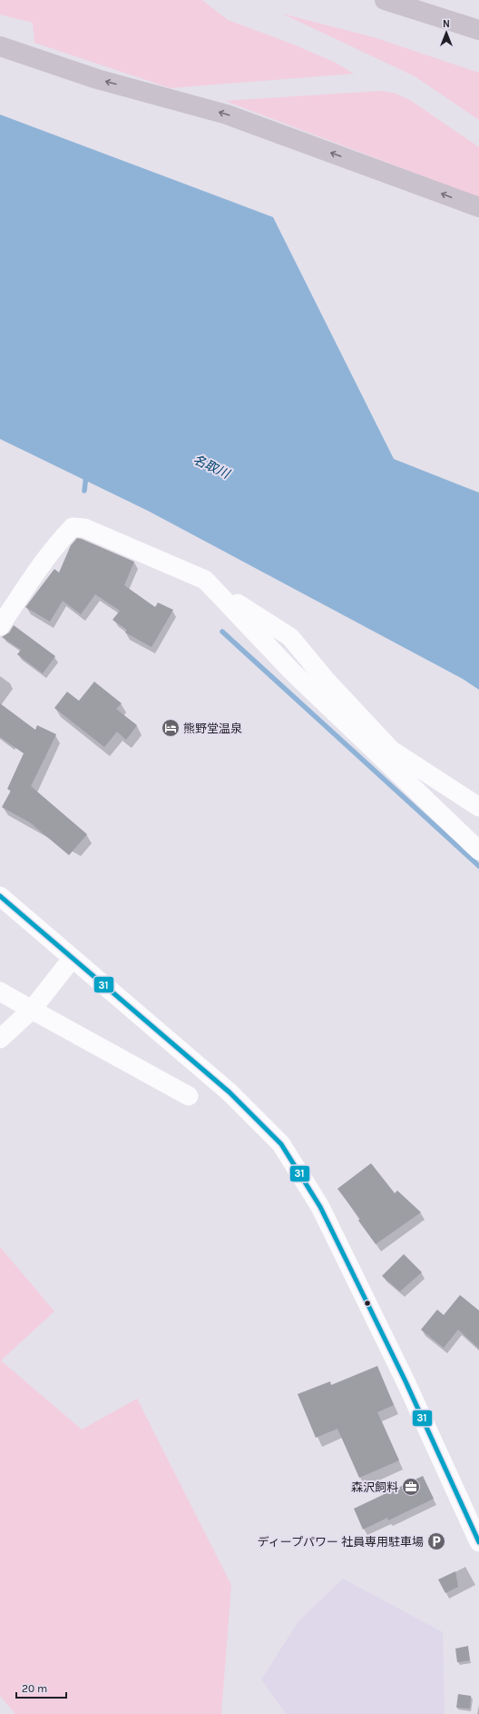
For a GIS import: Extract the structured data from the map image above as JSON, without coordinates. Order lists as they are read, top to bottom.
{
  "water": ["名取川"],
  "places": {
    "hotel": ["熊野堂温泉"],
    "office": ["森沢飼料"],
    "parking": ["ディープパワー 社員専用駐車場"]
  },
  "lines": ["transit line 31"],
  "scale_bar": "20 m",
  "north": "top"
}
